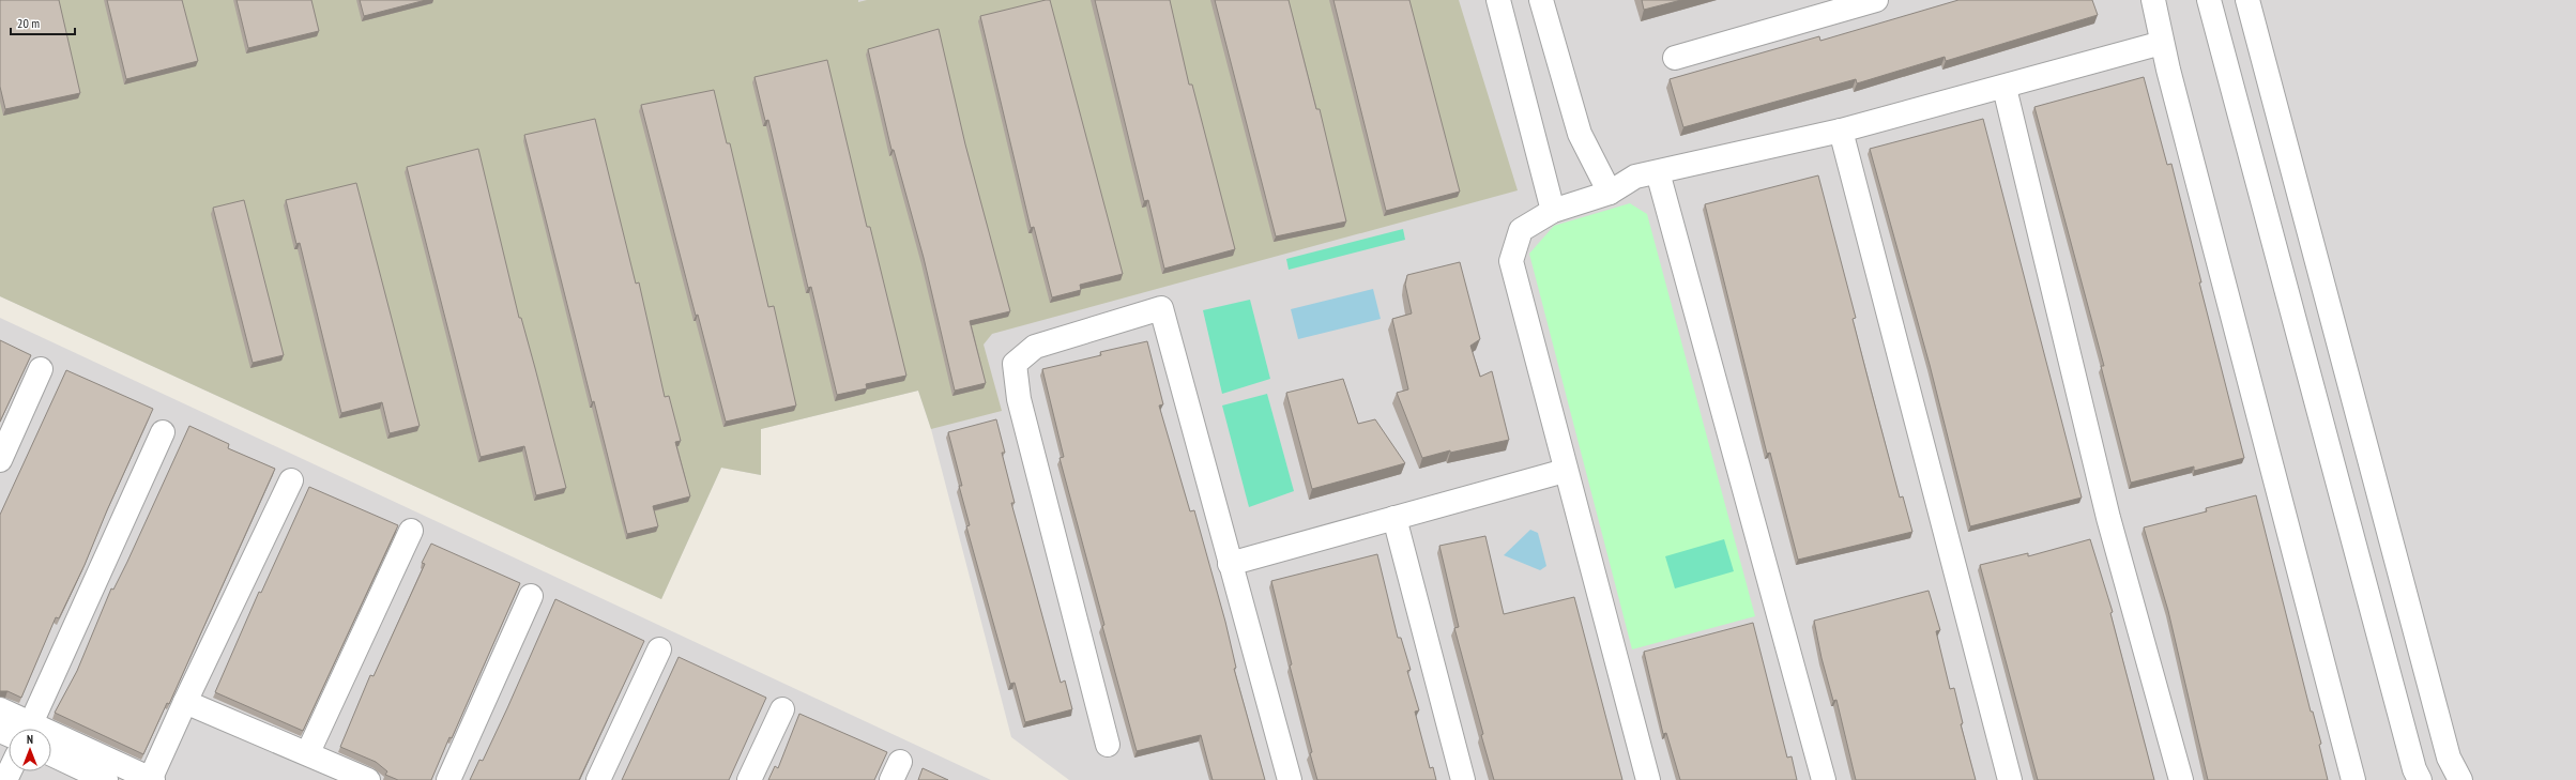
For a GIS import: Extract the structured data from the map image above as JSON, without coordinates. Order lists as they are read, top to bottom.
{
  "scale_bar": "20 m",
  "north": "top"
}
